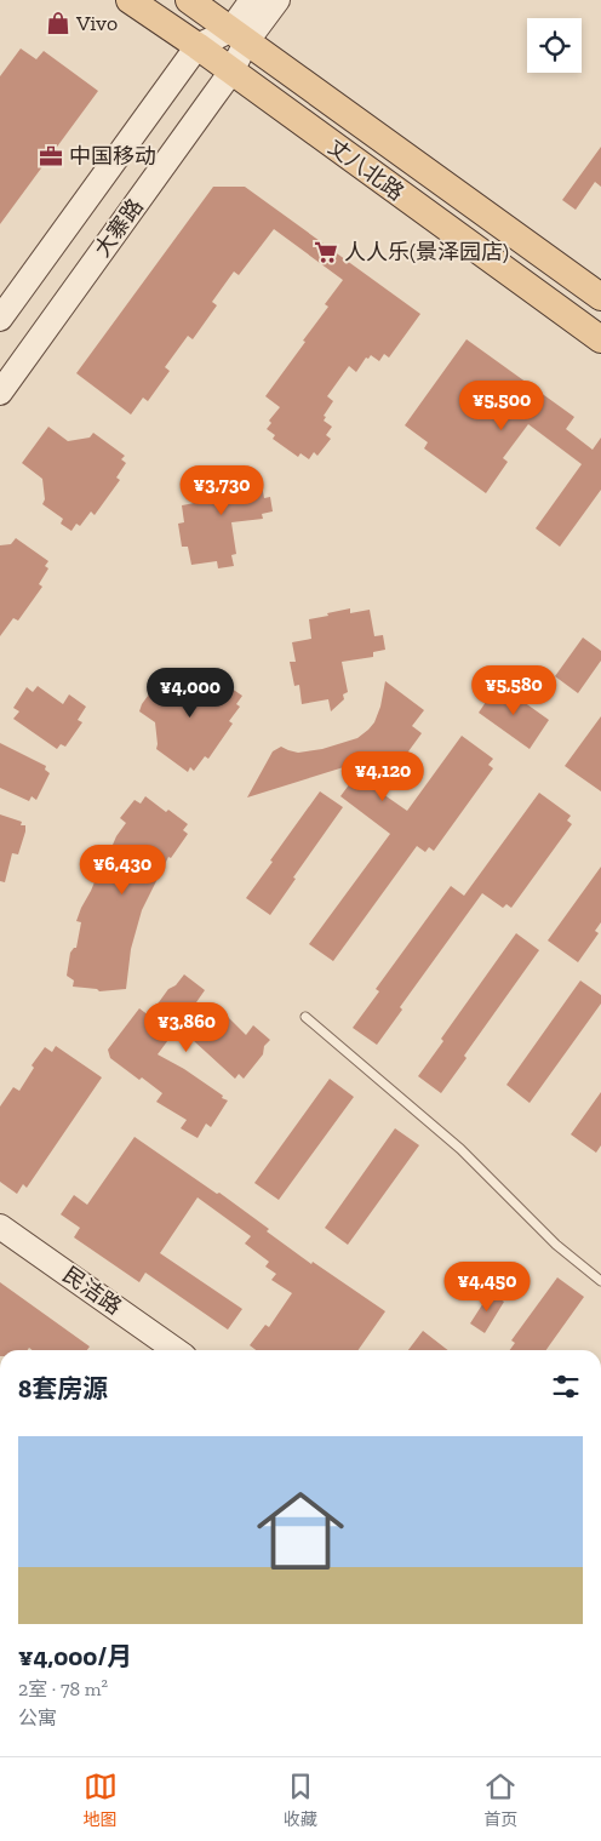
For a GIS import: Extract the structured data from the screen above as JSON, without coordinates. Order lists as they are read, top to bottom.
{
  "streets": {
    "main road": ["丈八北路", "大寨路", "民洁路"]
  },
  "crossings": [
    ["丈八北路", "大寨路"]
  ],
  "places": {
    "shop": ["Vivo"],
    "office": ["中国移动"],
    "supermarket": ["人人乐(景泽园店)"]
  },
  "page": {
    "price": [
      "¥5,500",
      "¥3,730",
      "¥5,580",
      "¥4,000",
      "¥4,120",
      "¥6,430",
      "¥3,860",
      "¥4,450"
    ],
    "heading": "8套房源",
    "list": [
      {
        "name": "¥4,000/月",
        "note": "2室 · 78 m² · 公寓"
      }
    ],
    "tabs": ["地图", "收藏", "首页"]
  }
}
